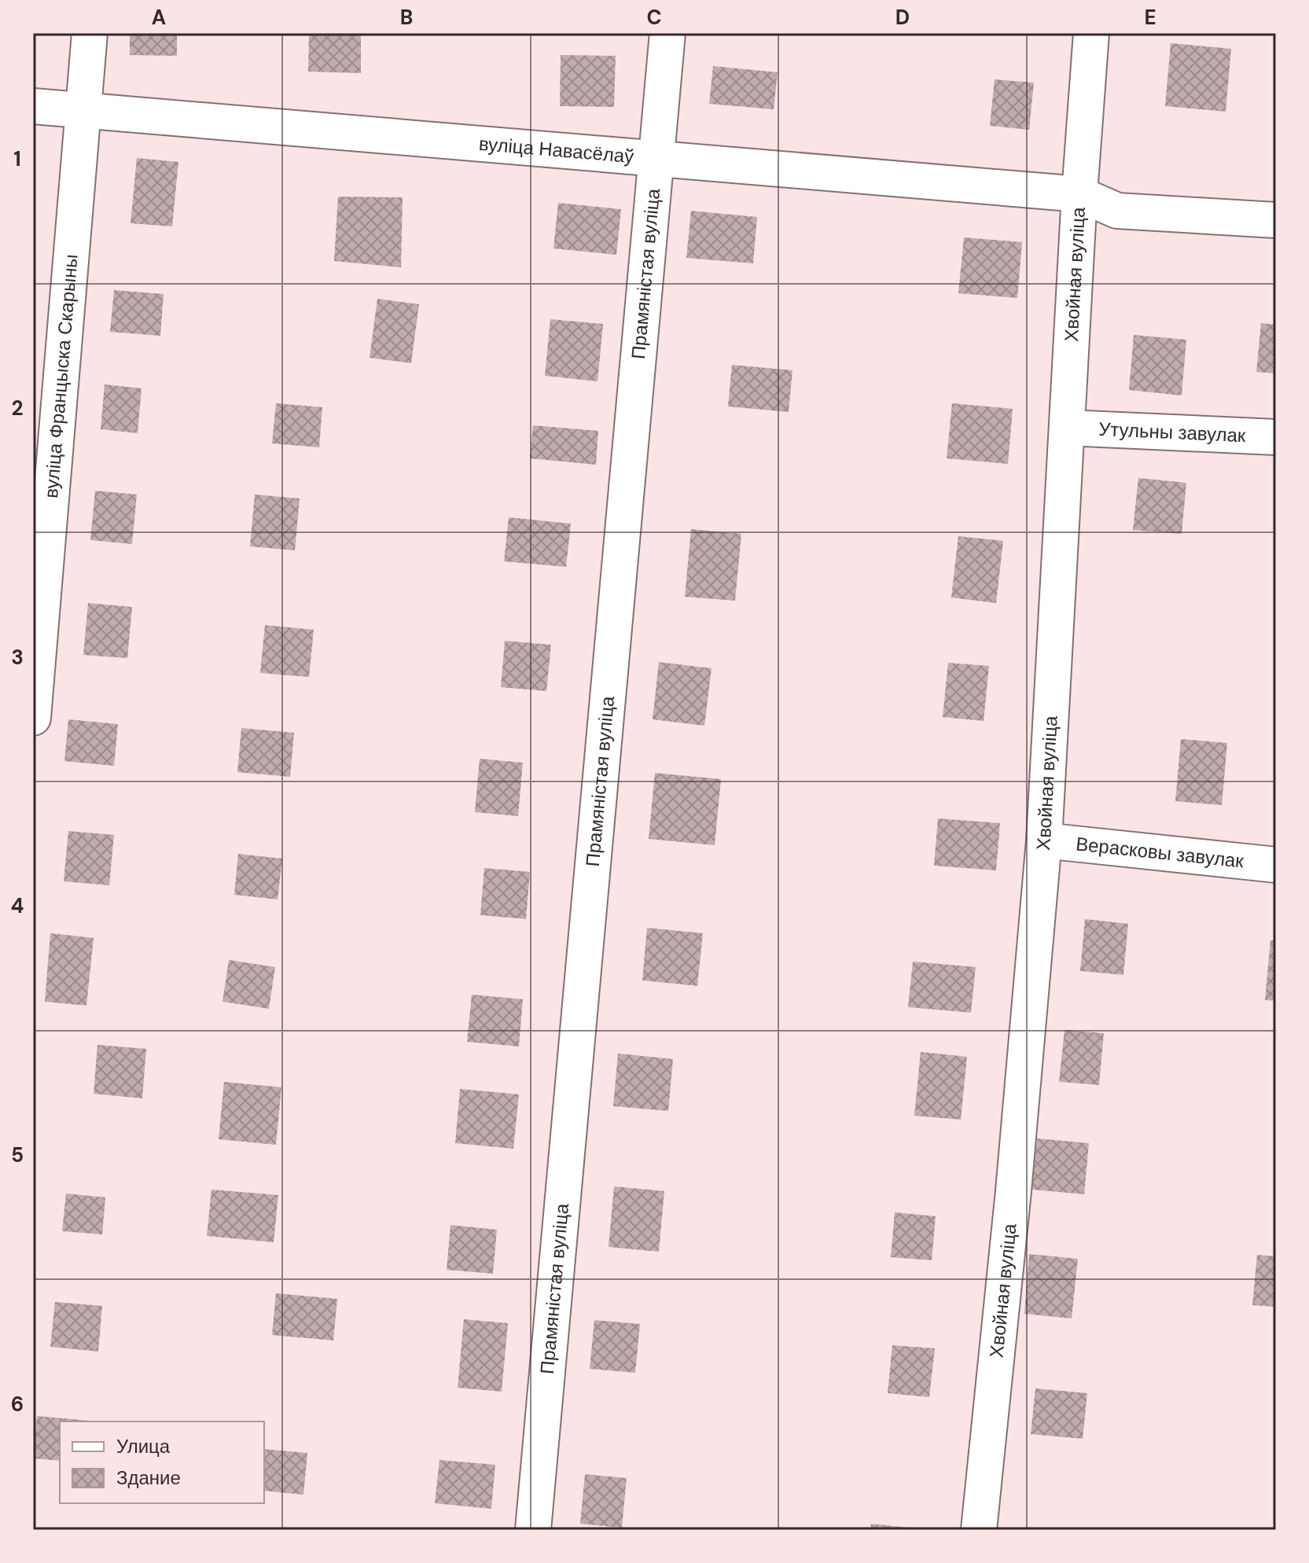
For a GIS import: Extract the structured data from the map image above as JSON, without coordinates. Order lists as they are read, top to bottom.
{
  "streets": {
    "street": [
      "вуліца Навасёлаў",
      "Хвойная вуліца",
      "Прамяністая вуліца",
      "вуліца Францыска Скарыны",
      "Утульны завулак",
      "Верасковы завулак"
    ]
  },
  "crossings": [
    ["вуліца Навасёлаў", "Хвойная вуліца"],
    ["вуліца Навасёлаў", "Прамяністая вуліца"],
    ["вуліца Навасёлаў", "вуліца Францыска Скарыны"],
    ["Хвойная вуліца", "Утульны завулак"],
    ["Хвойная вуліца", "Верасковы завулак"]
  ],
  "legend": ["Улица", "Здание"],
  "grid": {
    "columns": [
      "A",
      "B",
      "C",
      "D",
      "E"
    ],
    "rows": [
      "1",
      "2",
      "3",
      "4",
      "5",
      "6"
    ]
  }
}
